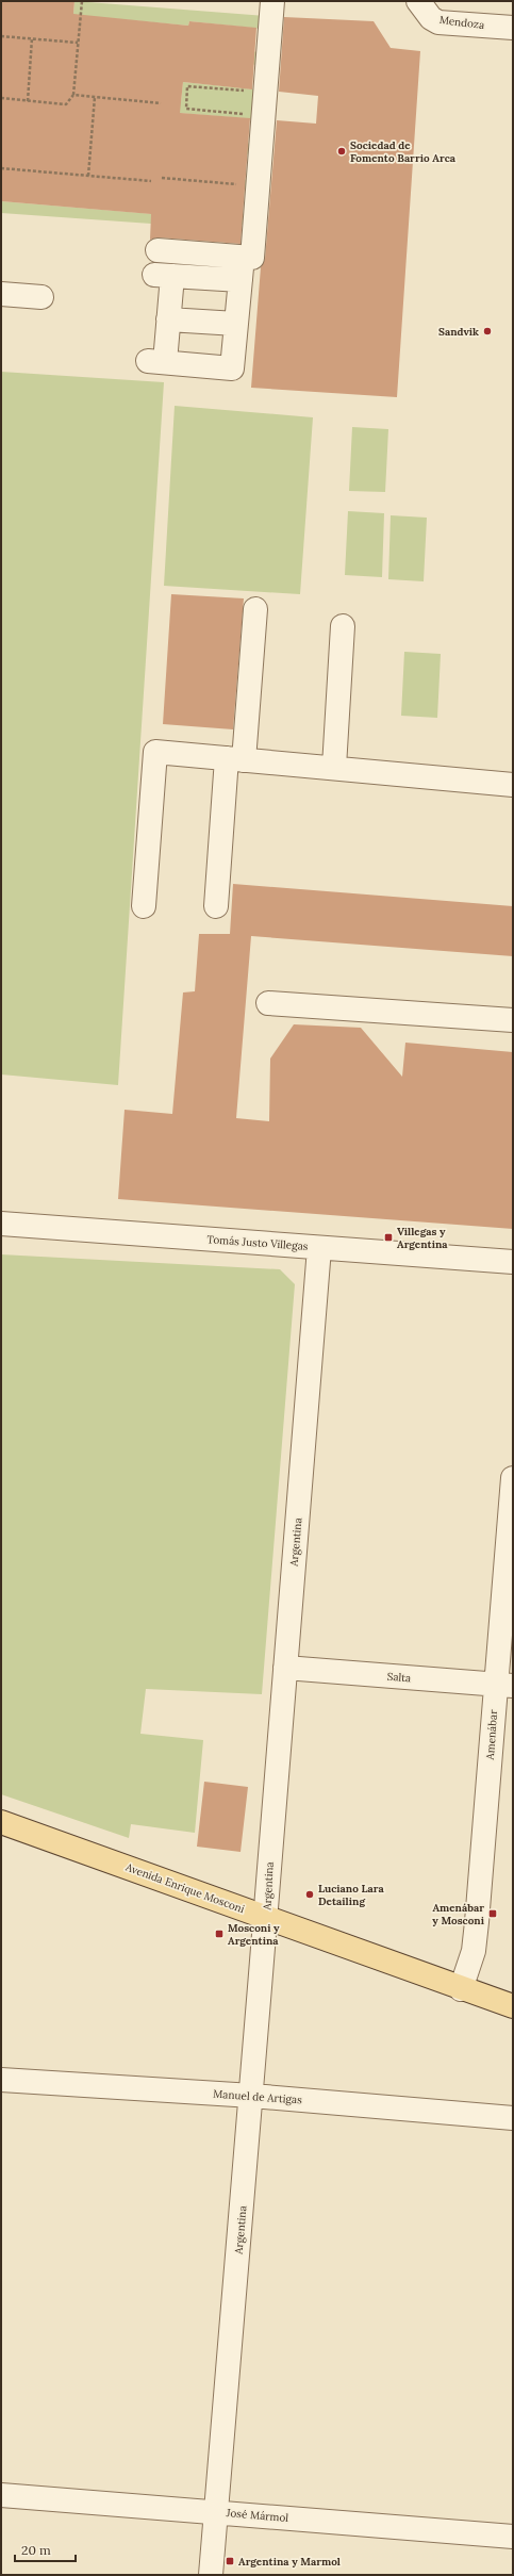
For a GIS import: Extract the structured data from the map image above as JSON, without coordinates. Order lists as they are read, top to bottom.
{
  "streets": {
    "main road": ["Avenida Enrique Mosconi"],
    "street": [
      "Mendoza",
      "Tomás Justo Villegas",
      "Argentina",
      "Salta",
      "Amenábar",
      "Manuel de Artigas",
      "José Mármol"
    ]
  },
  "crossings": [
    ["Tomás Justo Villegas", "Argentina"],
    ["Argentina", "Salta"],
    ["Argentina", "Avenida Enrique Mosconi"],
    ["Argentina", "Manuel de Artigas"],
    ["Argentina", "José Mármol"],
    ["Salta", "Amenábar"],
    ["Amenábar", "Avenida Enrique Mosconi"]
  ],
  "places": {
    "other": ["Sociedad de Fomento Barrio Arca", "Sandvik", "Luciano Lara Detailing"],
    "transit": [
      "Villegas y Argentina",
      "Amenábar y Mosconi",
      "Mosconi y Argentina",
      "Argentina y Marmol"
    ]
  },
  "scale_bar": "20 m"
}
